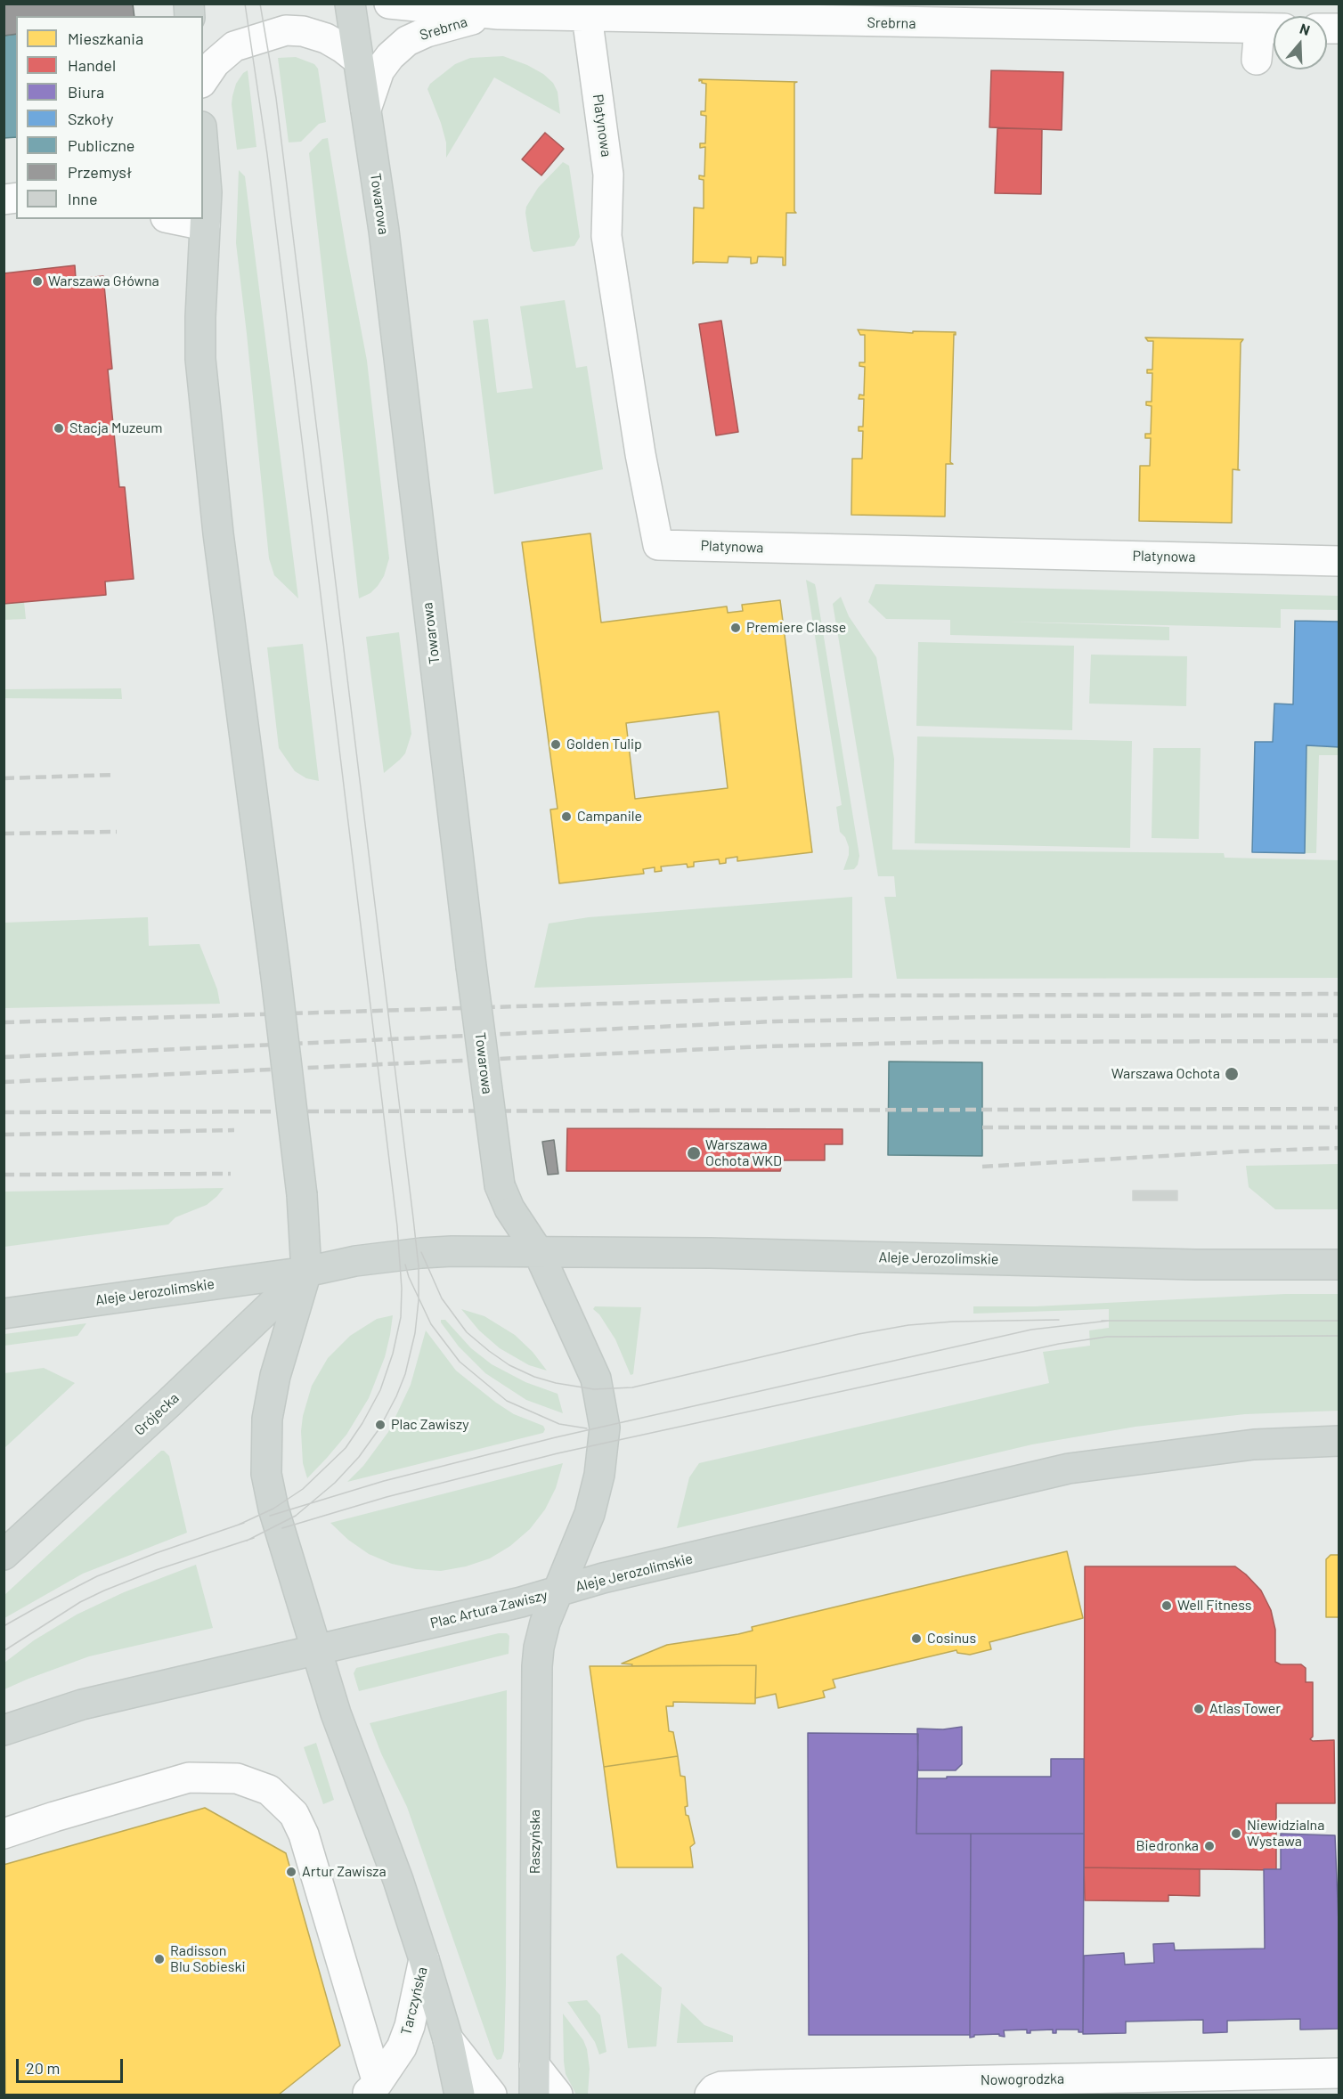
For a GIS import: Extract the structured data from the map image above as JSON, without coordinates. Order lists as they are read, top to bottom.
{
  "streets": {
    "main road": [
      "Towarowa",
      "Aleje Jerozolimskie",
      "Grójecka",
      "Plac Artura Zawiszy",
      "Raszyńska"
    ],
    "street": [
      "Srebrna",
      "Platynowa",
      "Tarczyńska",
      "Nowogrodzka"
    ]
  },
  "crossings": [
    ["Srebrna", "Platynowa"],
    ["Srebrna", "Towarowa"],
    ["Towarowa", "Aleje Jerozolimskie"],
    ["Towarowa", "Plac Artura Zawiszy"],
    ["Aleje Jerozolimskie", "Grójecka"],
    ["Aleje Jerozolimskie", "Plac Artura Zawiszy"],
    ["Aleje Jerozolimskie", "Raszyńska"],
    ["Plac Artura Zawiszy", "Raszyńska"]
  ],
  "places": [
    "Warszawa Główna",
    "Stacja Muzeum",
    "Premiere Classe",
    "Golden Tulip",
    "Campanile",
    "Warszawa Ochota",
    "Warszawa Ochota WKD",
    "Plac Zawiszy",
    "Well Fitness",
    "Cosinus",
    "Atlas Tower",
    "Niewidzialna Wystawa",
    "Biedronka",
    "Artur Zawisza",
    "Radisson Blu Sobieski"
  ],
  "legend": [
    "Mieszkania",
    "Handel",
    "Biura",
    "Szkoły",
    "Publiczne",
    "Przemysł",
    "Inne"
  ],
  "scale_bar": "20 m",
  "north": "top"
}
